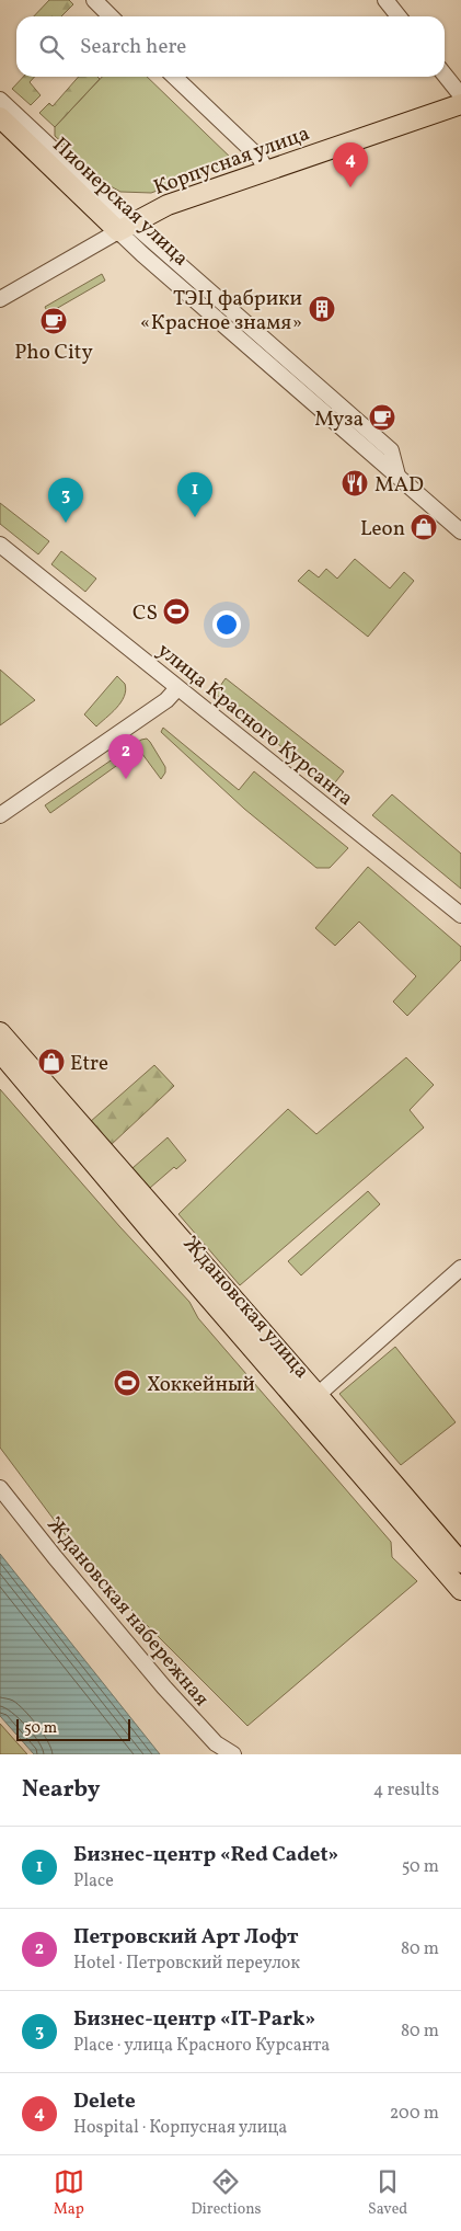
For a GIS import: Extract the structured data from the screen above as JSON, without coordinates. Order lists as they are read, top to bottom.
{
  "streets": {
    "main road": ["Корпусная улица", "Пионерская улица", "Ждановская улица"],
    "street": ["улица Красного Курсанта", "Ждановская набережная"]
  },
  "crossings": [
    ["Корпусная улица", "Пионерская улица"]
  ],
  "places": {
    "building": ["ТЭЦ фабрики «Красное знамя»"],
    "cafe": ["Pho City", "Муза"],
    "restaurant": ["MAD"],
    "shop": ["Leon", "Etre"],
    "sports": ["CS", "Хоккейный"]
  },
  "scale_bar": "50 m",
  "page": {
    "search": "Search here",
    "pins": [
      "4",
      "1",
      "3",
      "2"
    ],
    "scale": "50 m",
    "heading": ["Nearby", "4 results"],
    "list": [
      {
        "mark": "1",
        "name": "Бизнес-центр «Red Cadet»",
        "note": "Place",
        "value": "50 m"
      },
      {
        "mark": "2",
        "name": "Петровский Арт Лофт",
        "note": "Hotel · Петровский переулок",
        "value": "80 m"
      },
      {
        "mark": "3",
        "name": "Бизнес-центр «IT-Park»",
        "note": "Place · улица Красного Курсанта",
        "value": "80 m"
      },
      {
        "mark": "4",
        "name": "Delete",
        "note": "Hospital · Корпусная улица",
        "value": "200 m"
      }
    ],
    "nav": ["Map", "Directions", "Saved"]
  }
}
